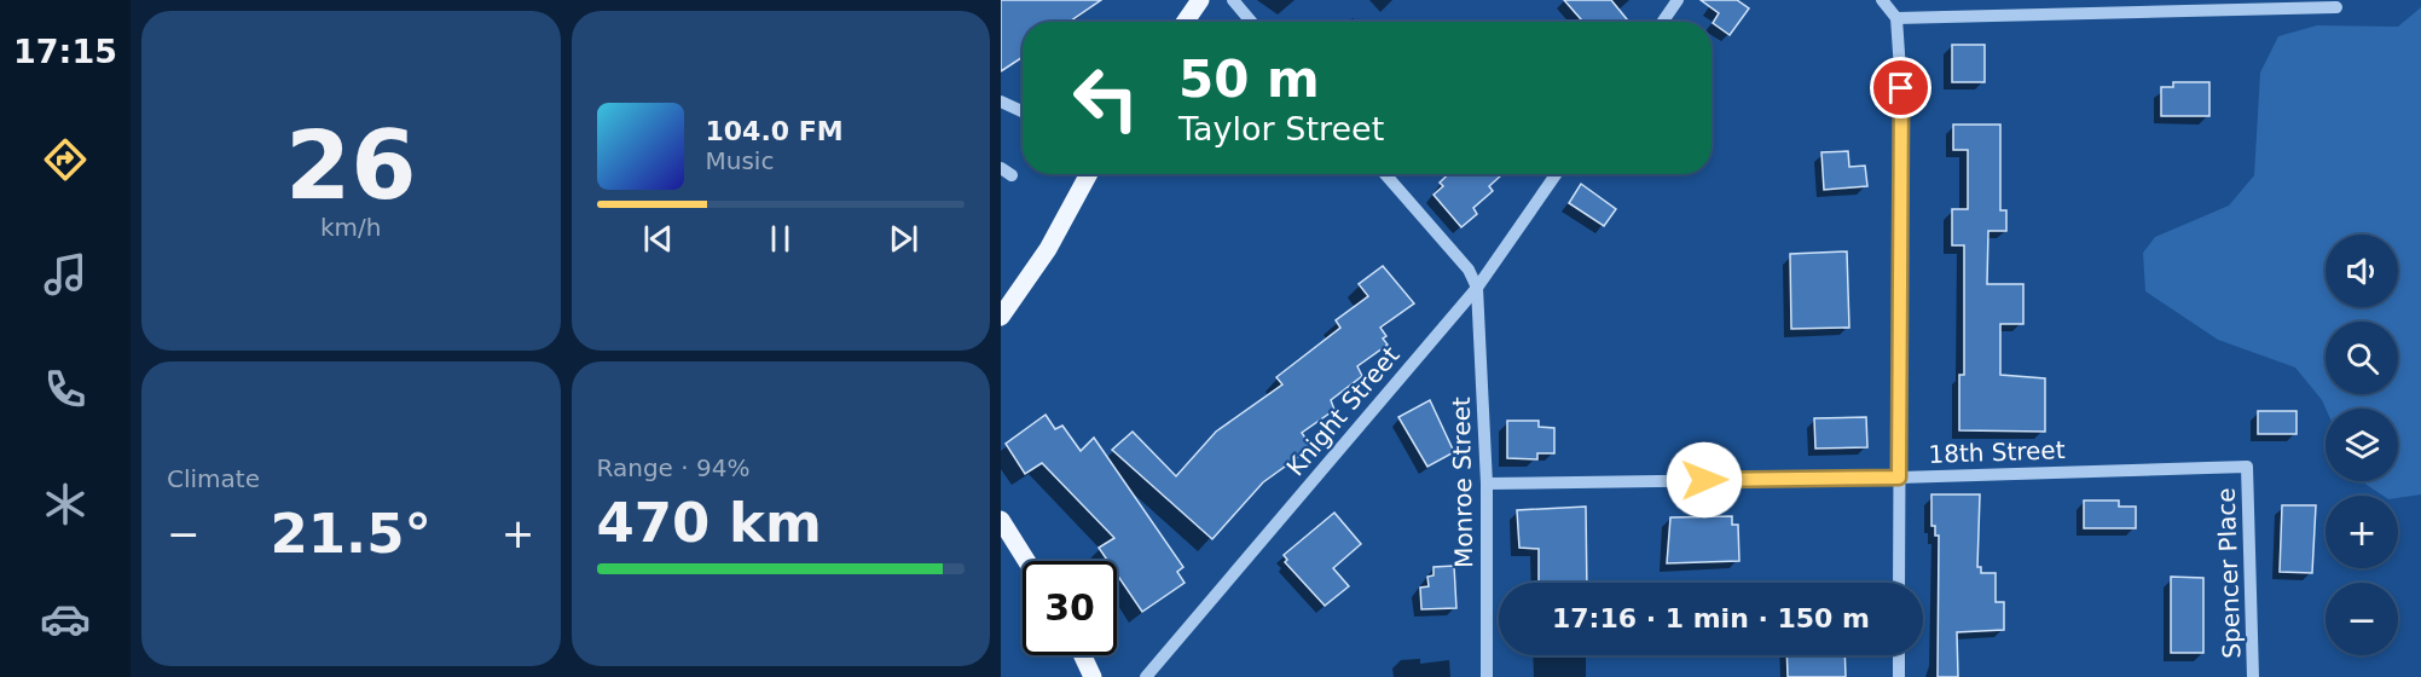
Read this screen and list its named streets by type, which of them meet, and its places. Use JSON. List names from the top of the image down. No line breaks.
{"streets":{"street":["Knight Street","18th Street","Monroe Street","Spencer Place"]},"crossings":[["Knight Street","Monroe Street"],["18th Street","Monroe Street"],["18th Street","Spencer Place"]],"page":{"tabs":"17:15","tile":[["26","km/h"],"Climate",["Range · 94%","470 km"]],"turn":["50 m","Taylor Street"],"song":["104.0 FM","Music"],"map_buttons":["+","−"],"heat":["−","21.5°","+"],"limit":"30","trip":"17:16 · 1 min · 150 m"}}
